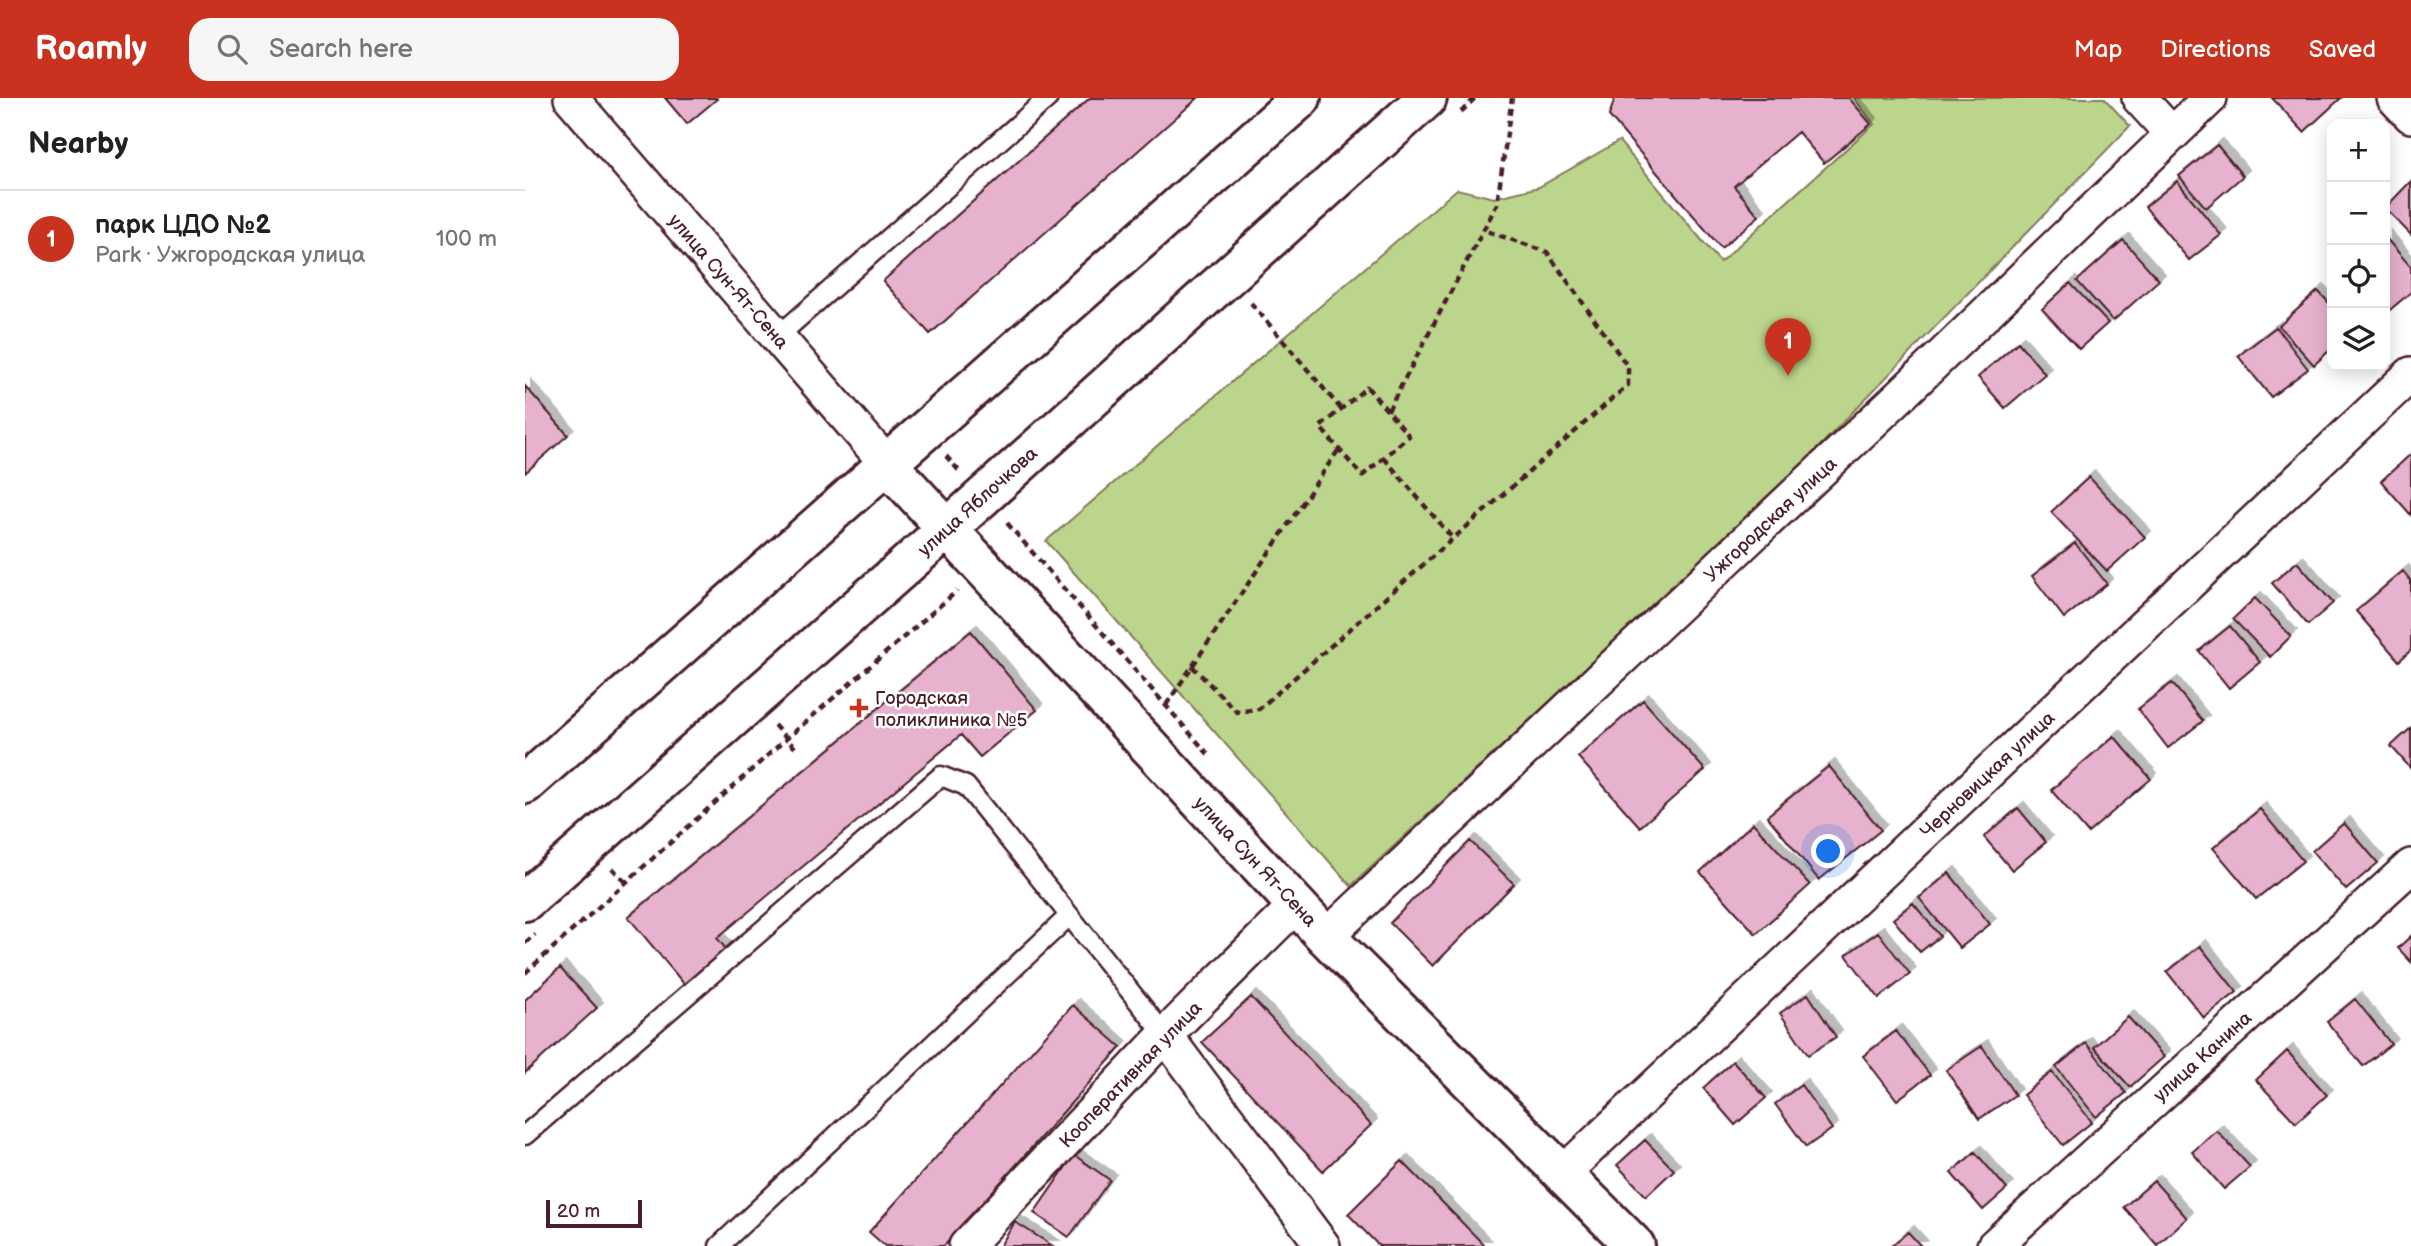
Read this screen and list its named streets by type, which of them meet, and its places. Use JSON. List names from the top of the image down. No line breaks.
{"streets":{"main road":["улица Яблочкова","улица Сун Ят-Сена"],"street":["улица Сун-Ят-Сена","Ужгородская улица","Черновицкая улица","улица Канина","Кооперативная улица"]},"crossings":[["улица Сун-Ят-Сена","улица Сун Ят-Сена"],["улица Яблочкова","улица Сун Ят-Сена"],["Ужгородская улица","улица Сун Ят-Сена"],["Черновицкая улица","улица Сун Ят-Сена"],["улица Сун Ят-Сена","Кооперативная улица"]],"places":{"health":["Городская поликлиника №5"]},"scale_bar":"20 m","page":{"header":"Roamly","search":"Search here","nav":["Map","Directions","Saved"],"heading":"Nearby","map_buttons":["+","−"],"list":[{"mark":"1","name":"парк ЦДО №2","note":"Park · Ужгородская улица","value":"100 m"}],"pins":"1","scale":"20 m"}}
